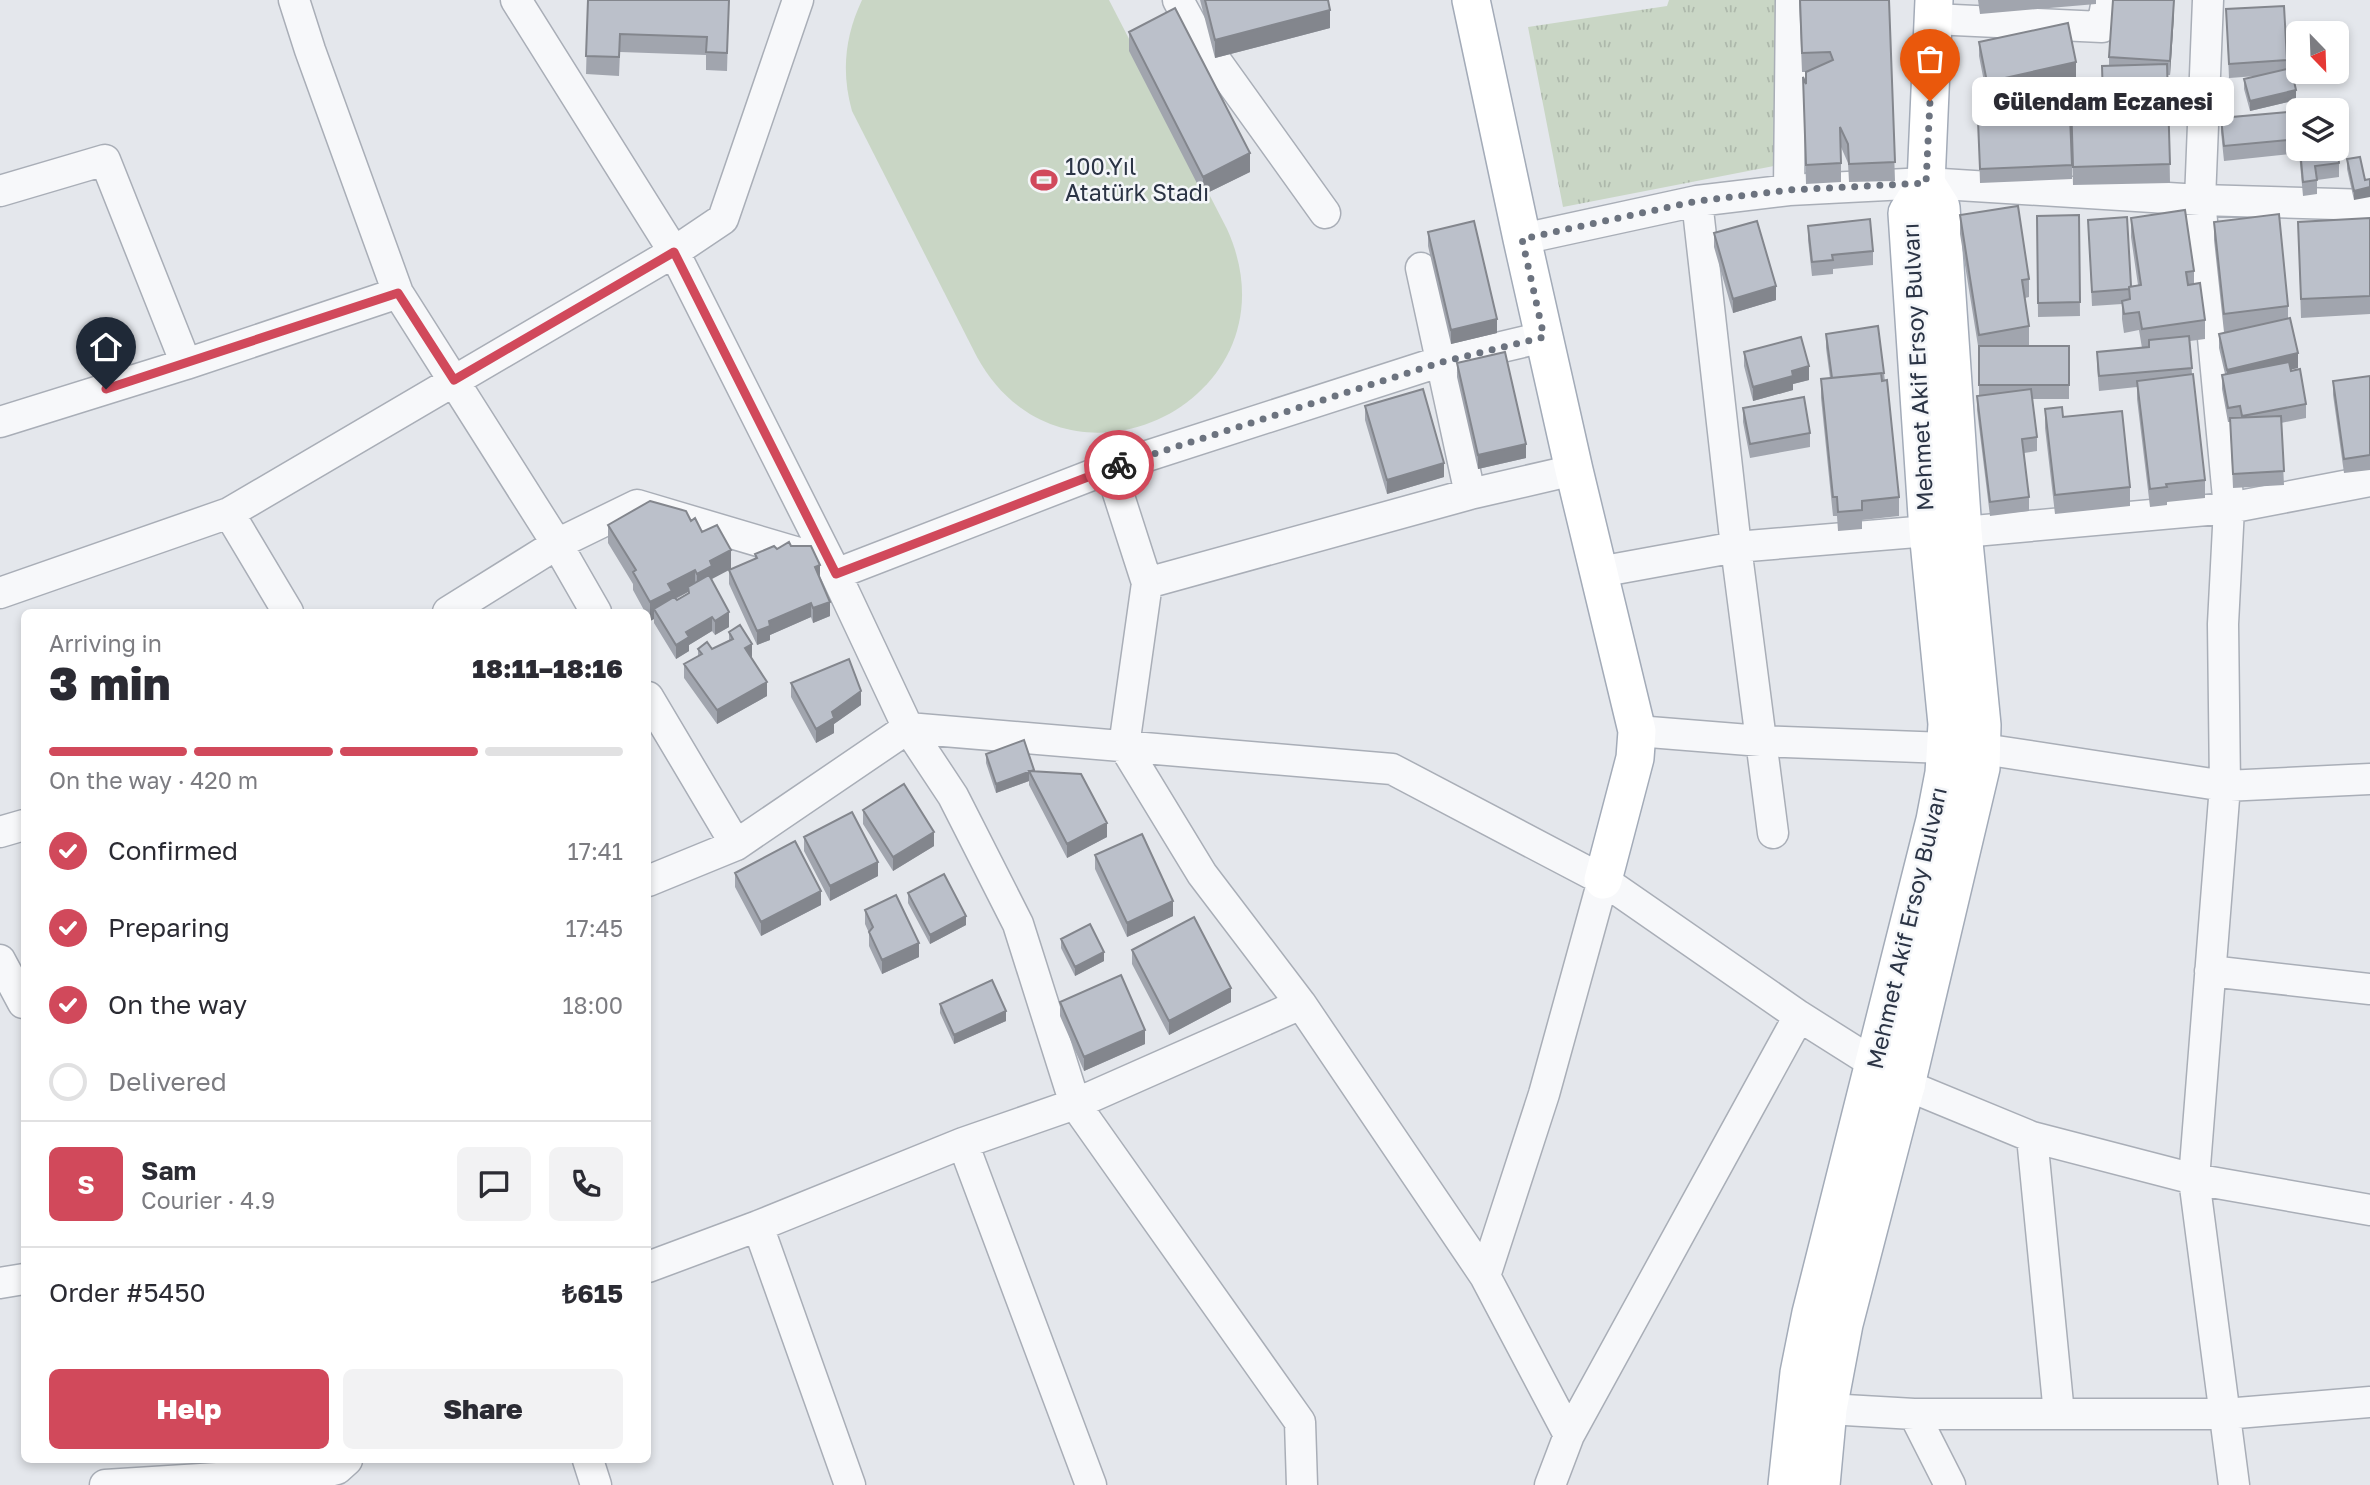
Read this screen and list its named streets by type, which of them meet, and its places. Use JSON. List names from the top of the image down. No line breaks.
{"streets":{"main road":["Mehmet Akif Ersoy Bulvarı"]},"places":{"other":["Gülendam Eczanesi"],"sports":["100.Yıl Atatürk Stadı"]},"north":"bottom right","page":{"bubble":"Gülendam Eczanesi","heading":["3 min","Arriving in","18:11–18:16"],"panel":["Sam","Courier · 4.9","Order #5450","₺615"],"bar":"On the way · 420 m","list":[["Confirmed","17:41"],["Preparing","17:45"],["On the way","18:00"],"Delivered"],"round":"S","buttons":["Help","Share"]}}
